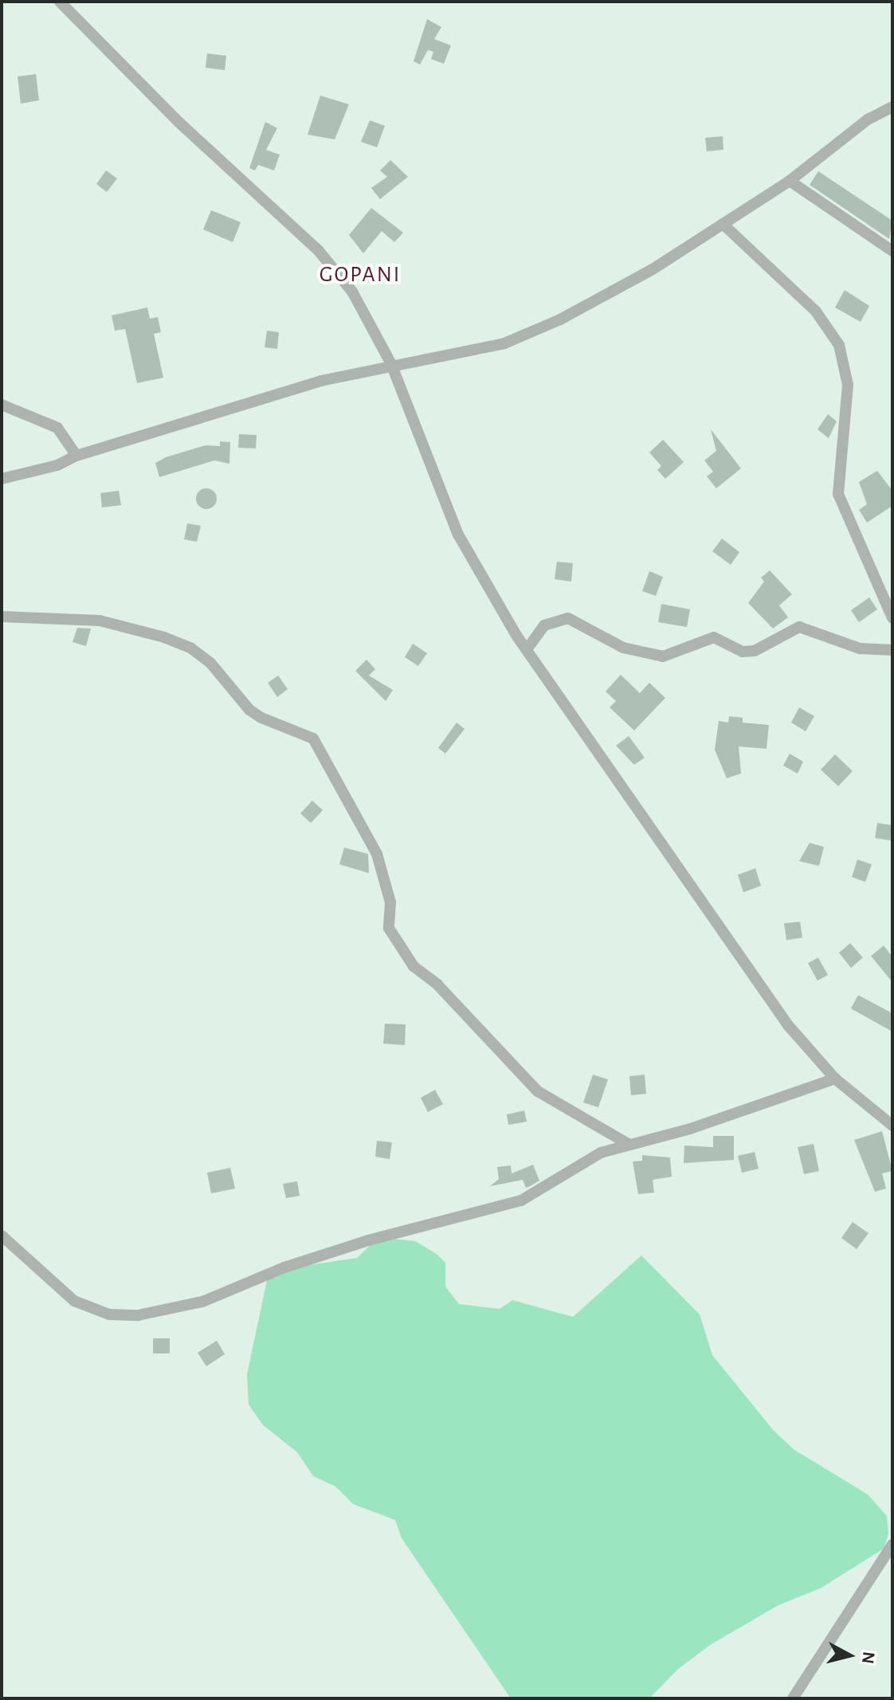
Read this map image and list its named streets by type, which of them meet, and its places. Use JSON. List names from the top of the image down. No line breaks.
{"districts":["GOPANI"],"north":"right"}
